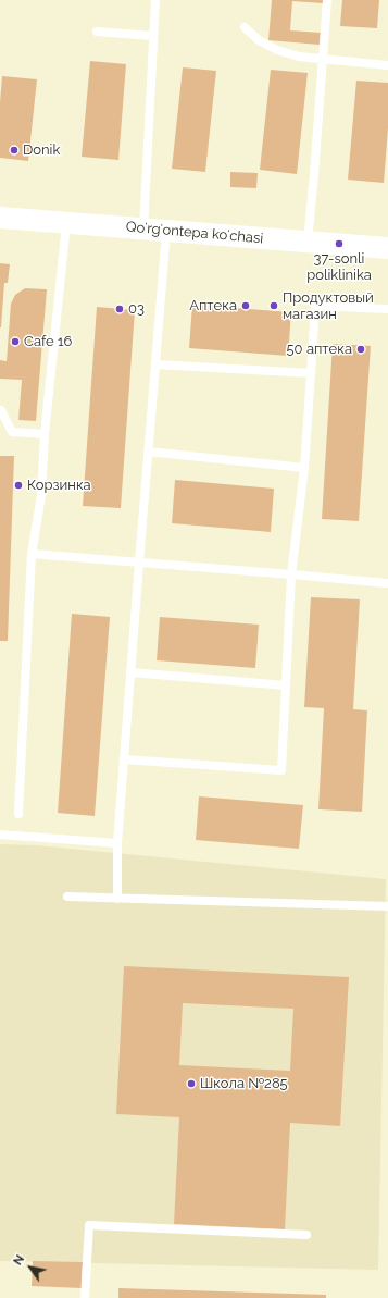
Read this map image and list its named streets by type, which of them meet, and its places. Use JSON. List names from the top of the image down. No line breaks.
{"streets":{"street":["Qoʻrgʻontepa koʻchasi"]},"places":["Donik","37-sonli poliklinika","Аптека","Продуктовый магазин","03","Cafe 16","50 аптека","Корзинка","Школа №285"],"north":"top left"}
